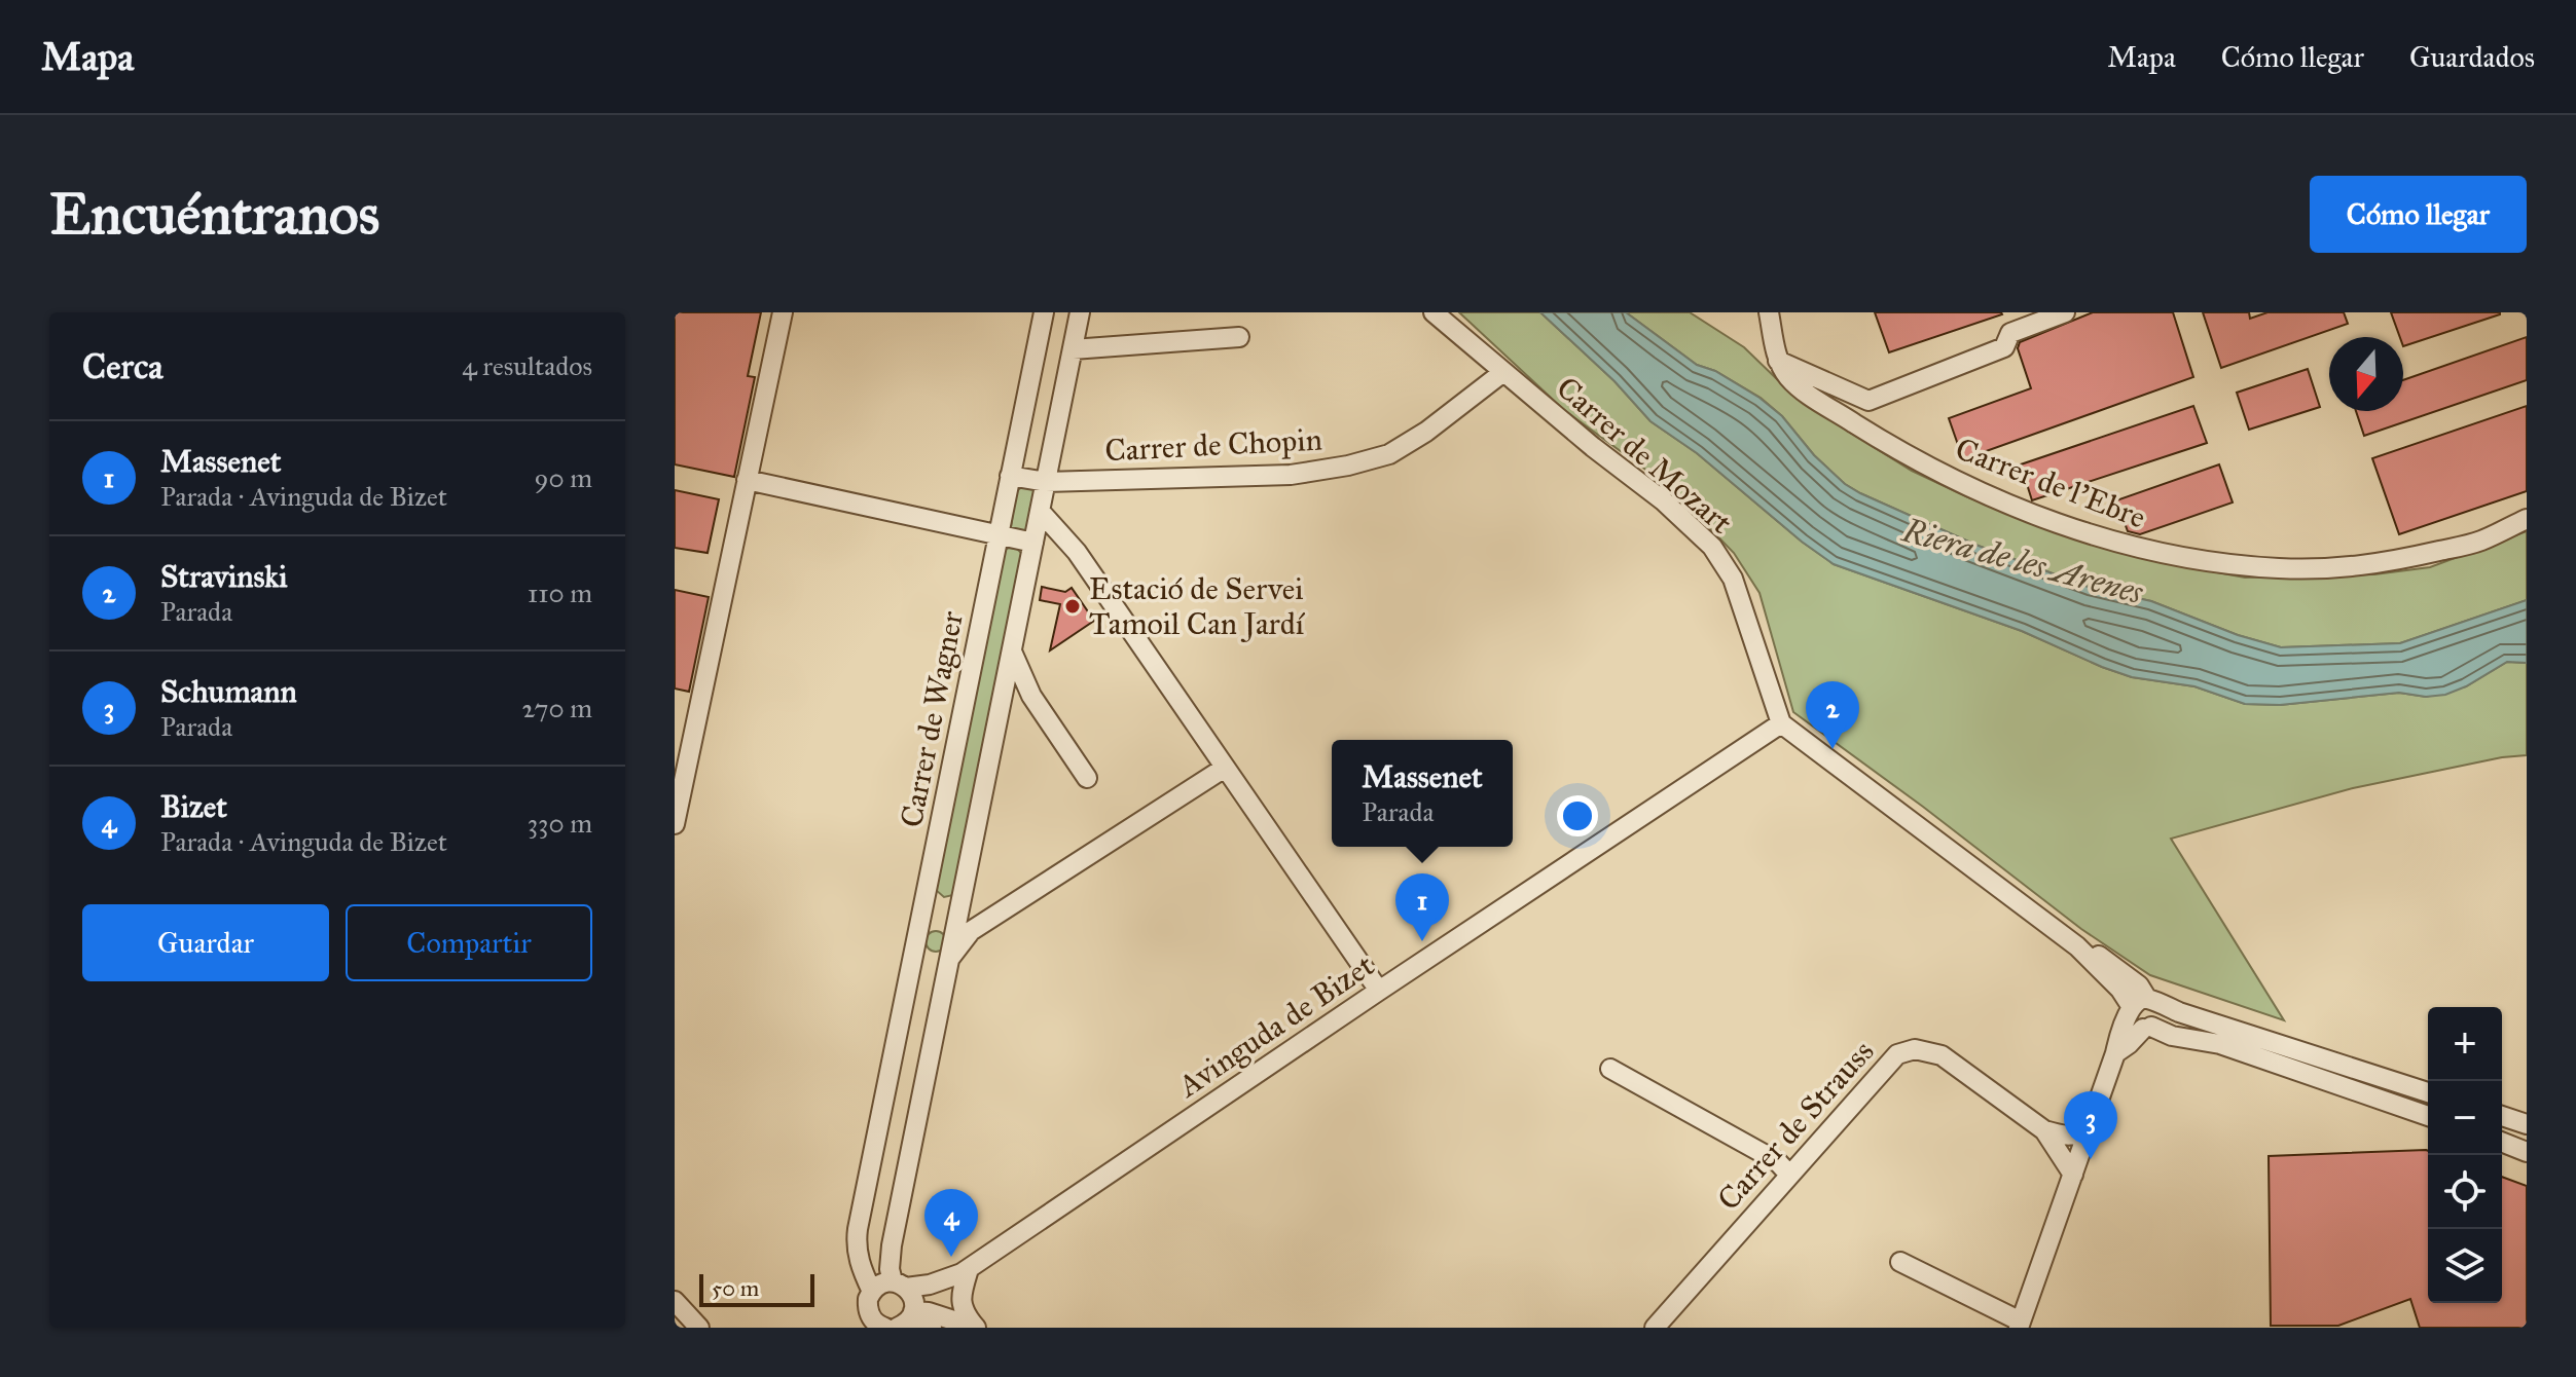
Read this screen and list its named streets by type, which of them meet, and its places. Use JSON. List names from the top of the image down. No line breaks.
{"streets":{"street":["Carrer de Chopin","Carrer de Mozart","Carrer de l'Ebre","Carrer de Wagner","Avinguda de Bizet","Carrer de Strauss"]},"crossings":[["Carrer de Chopin","Carrer de Mozart"],["Carrer de Chopin","Carrer de Wagner"],["Carrer de Mozart","Avinguda de Bizet"],["Carrer de Wagner","Avinguda de Bizet"]],"water":["Riera de les Arenes"],"places":["Estació de Servei Tamoil Can Jardí"],"scale_bar":"50 m","north":"bottom","page":{"header":"Mapa","nav":["Mapa","Cómo llegar","Guardados"],"buttons":["Cómo llegar",["Guardar","Compartir"]],"title":"Encuéntranos","heading":["Cerca","4 resultados"],"list":[{"mark":"1","name":"Massenet","note":"Parada · Avinguda de Bizet","value":"90 m"},{"mark":"2","name":"Stravinski","note":"Parada","value":"110 m"},{"mark":"3","name":"Schumann","note":"Parada","value":"270 m"},{"mark":"4","name":"Bizet","note":"Parada · Avinguda de Bizet","value":"330 m"}],"pins":["2","1","3","4"],"popup":["Massenet","Parada"],"map_buttons":["+","−"],"scale":"50 m"}}
